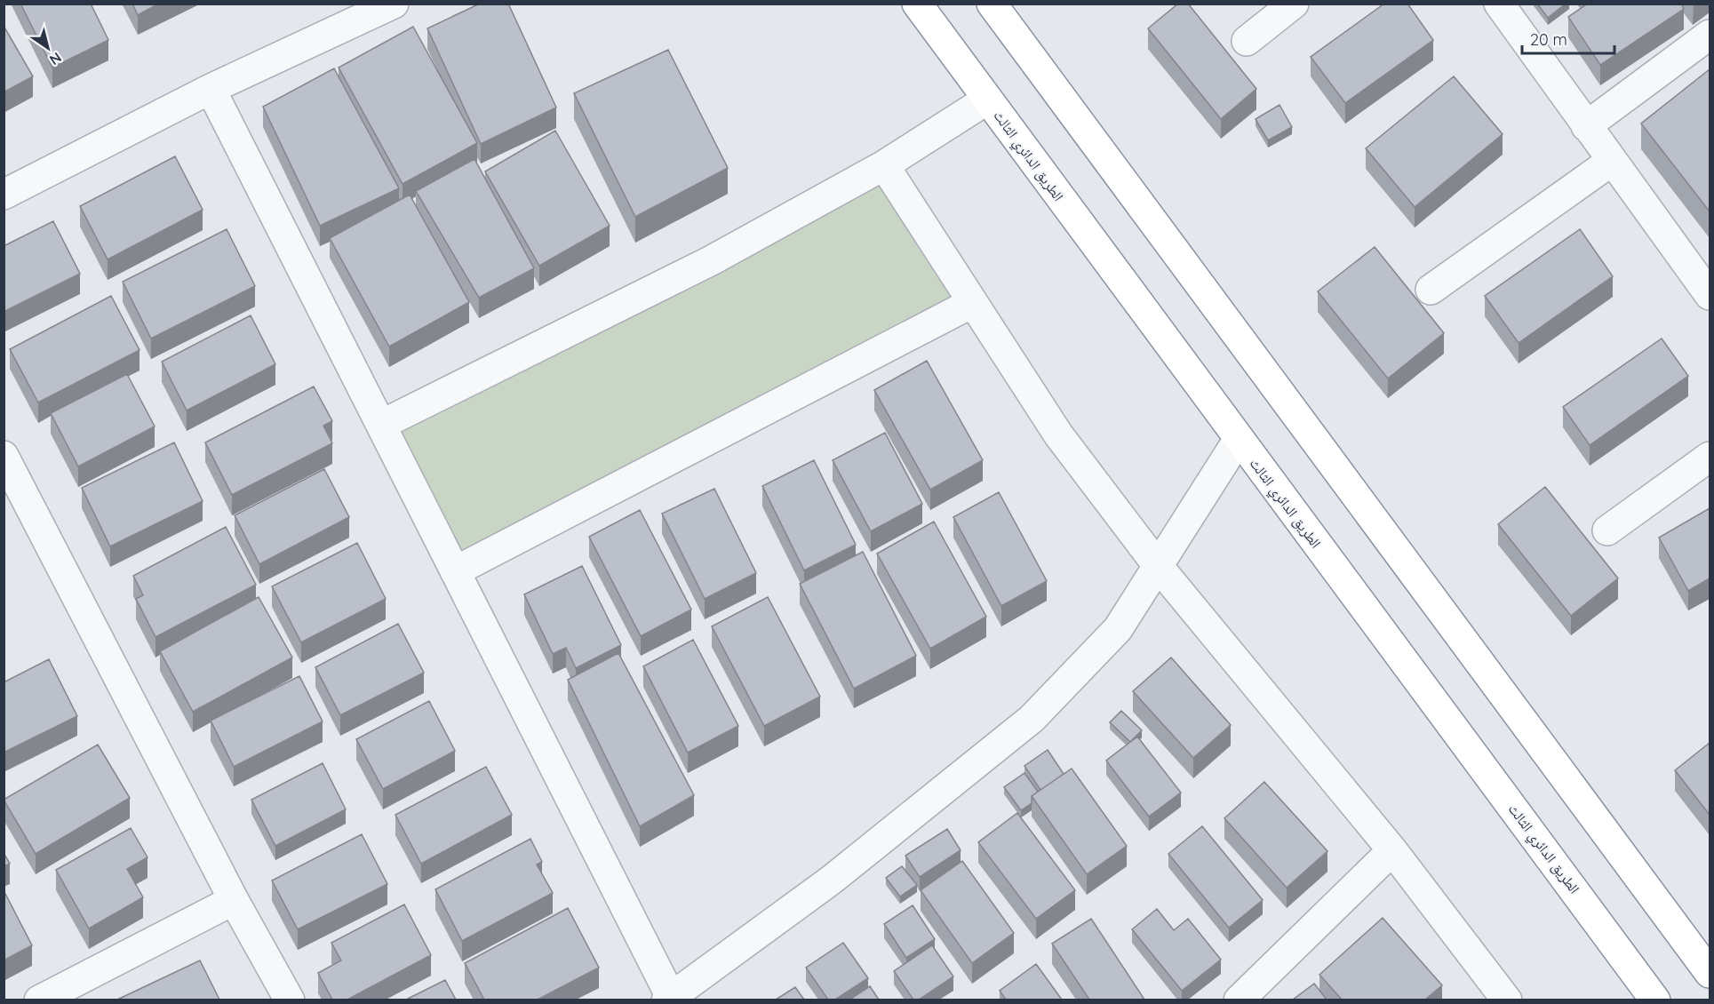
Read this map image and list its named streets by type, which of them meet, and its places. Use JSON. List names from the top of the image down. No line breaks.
{"streets":{"highway":["الطريق الدائري الثالث"]},"scale_bar":"20 m","north":"bottom right"}
